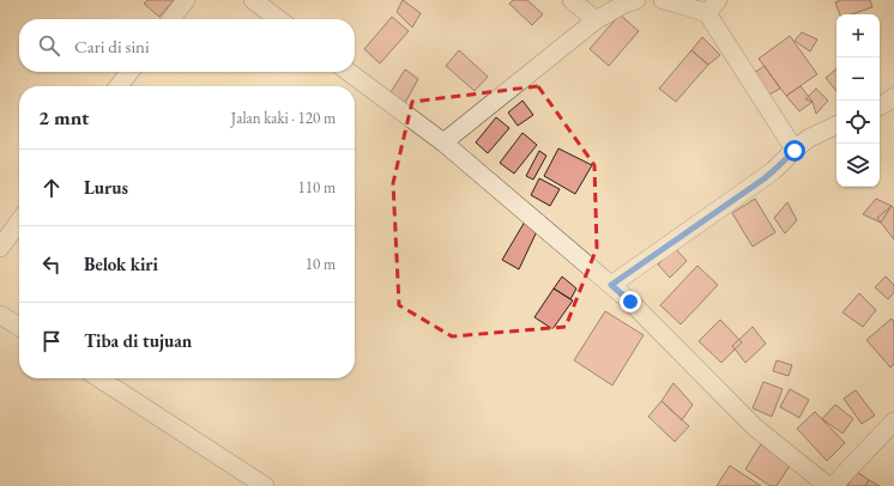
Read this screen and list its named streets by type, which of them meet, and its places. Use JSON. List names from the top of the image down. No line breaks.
{"page":{"map_buttons":["+","−"],"search":"Cari di sini","heading":["2 mnt","Jalan kaki · 120 m"],"list":[["Lurus","110 m"],["Belok kiri","10 m"],"Tiba di tujuan"]}}
